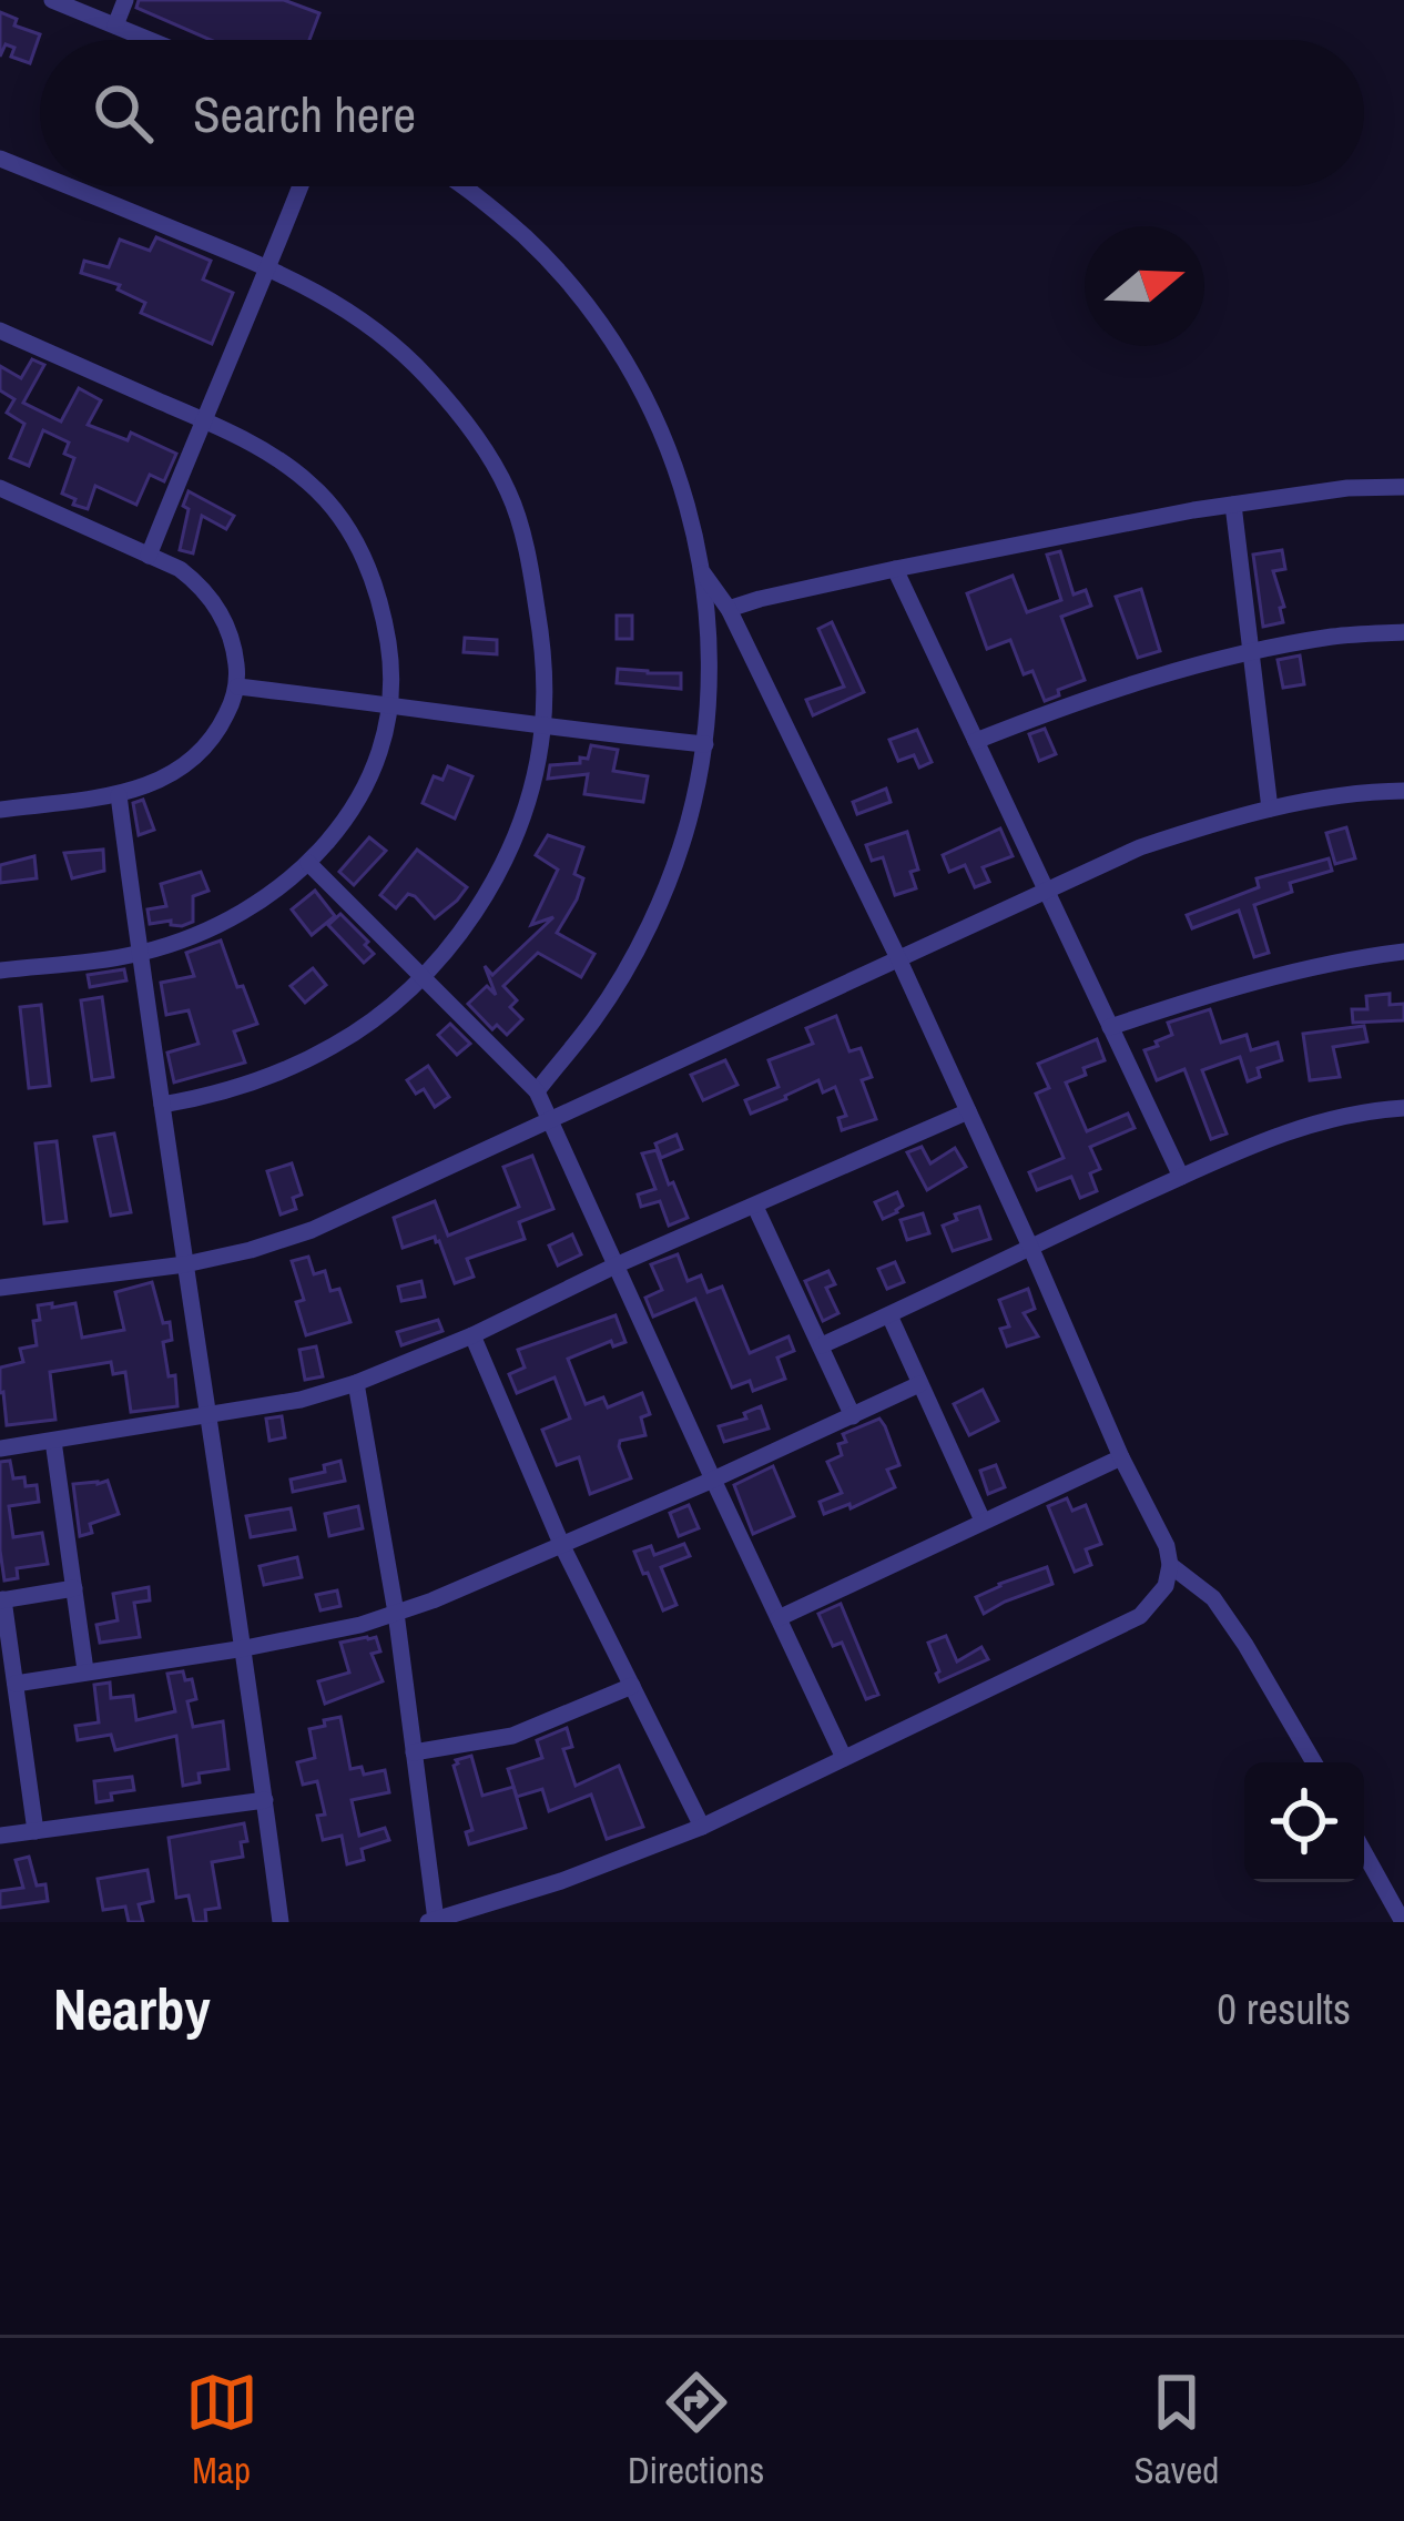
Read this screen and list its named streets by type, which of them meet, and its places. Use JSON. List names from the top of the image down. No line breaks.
{"north":"right","page":{"search":"Search here","heading":["Nearby","0 results"],"nav":["Map","Directions","Saved"]}}
